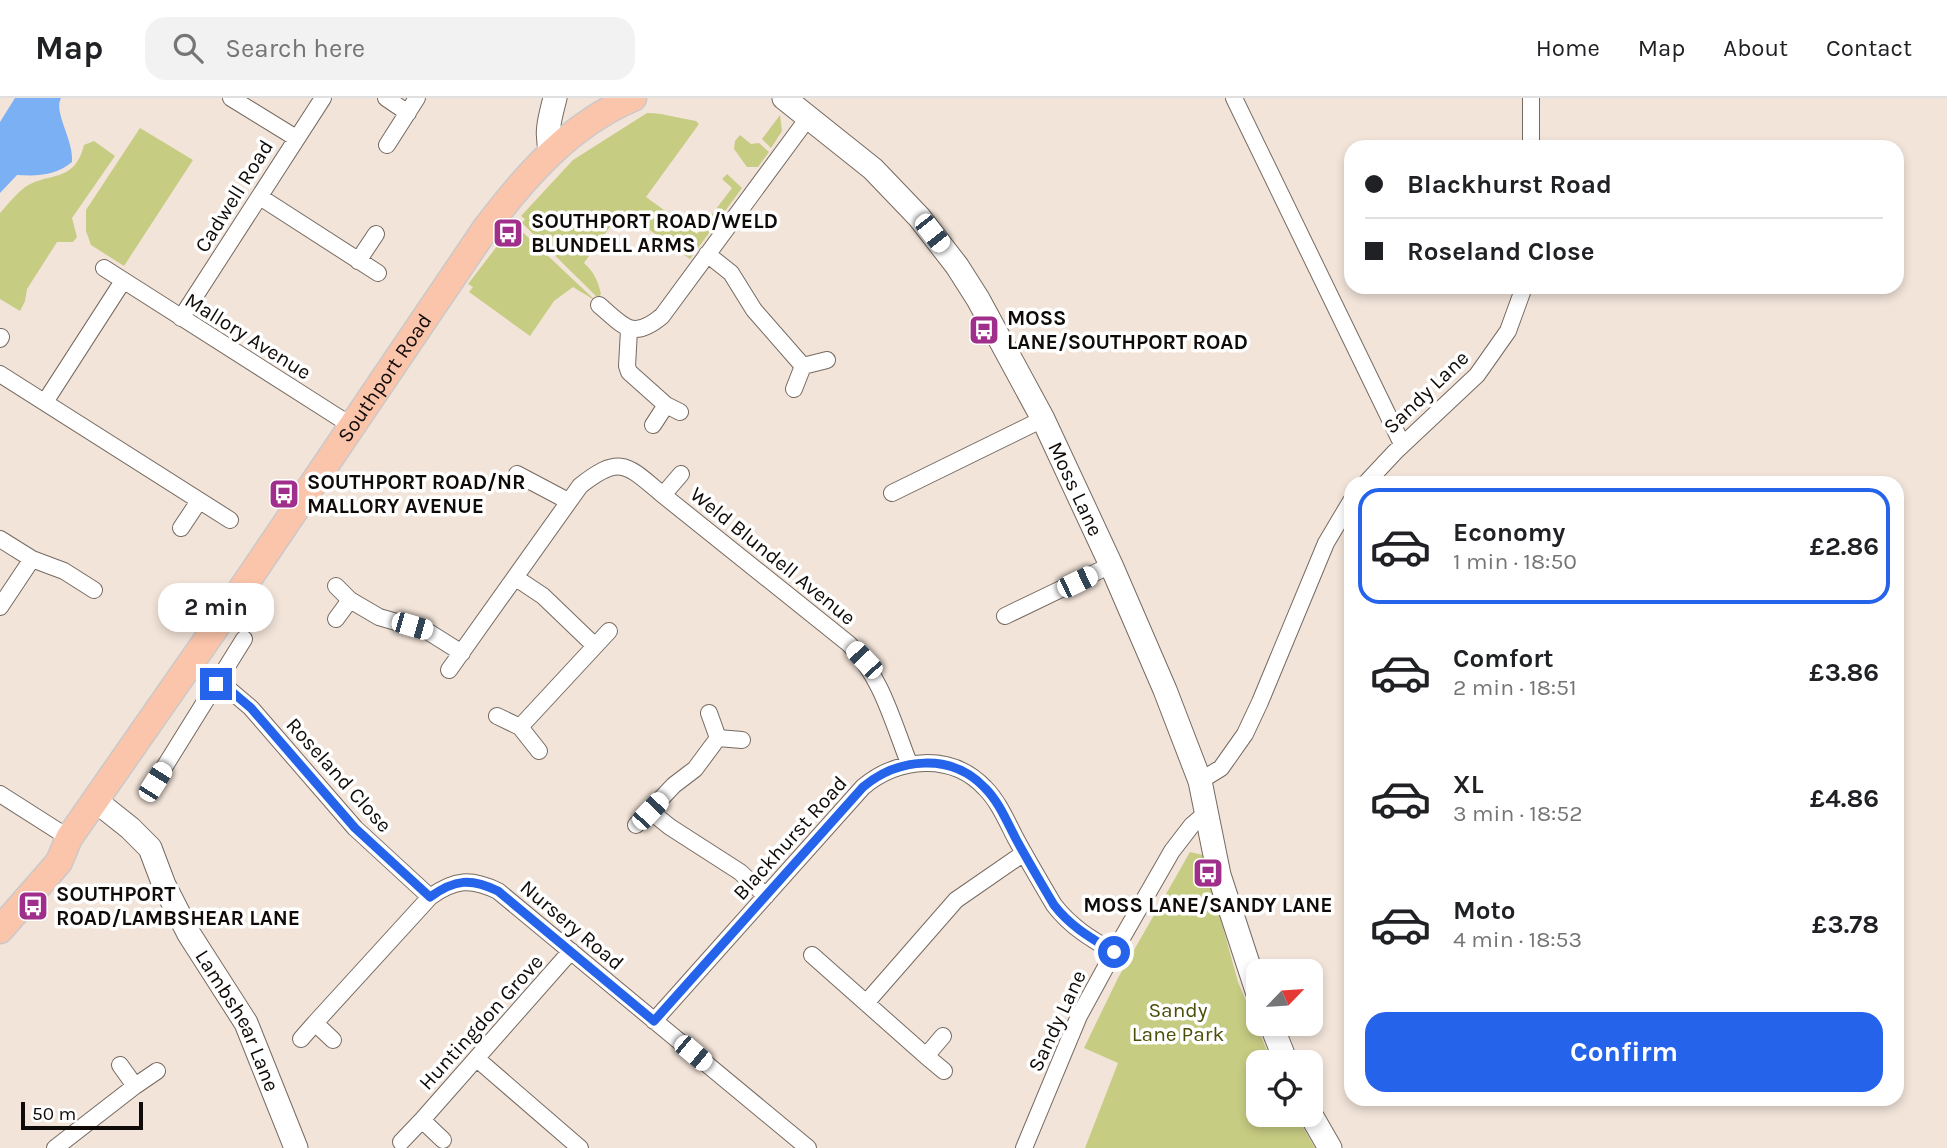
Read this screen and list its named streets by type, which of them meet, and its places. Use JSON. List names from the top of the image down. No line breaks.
{"streets":{"main road":["Southport Road"],"street":["Cadwell Road","Mallory Avenue","Sandy Lane","Moss Lane","Weld Blundell Avenue","Roseland Close","Blackhurst Road","Nursery Road","Lambshear Lane","Huntingdon Grove"]},"crossings":[["Cadwell Road","Mallory Avenue"],["Mallory Avenue","Southport Road"],["Southport Road","Lambshear Lane"],["Sandy Lane","Moss Lane"],["Sandy Lane","Blackhurst Road"],["Weld Blundell Avenue","Blackhurst Road"],["Roseland Close","Nursery Road"],["Blackhurst Road","Nursery Road"],["Nursery Road","Huntingdon Grove"]],"parks":["Sandy Lane Park"],"places":{"bus stop":["SOUTHPORT ROAD/WELD BLUNDELL ARMS","MOSS LANE/SOUTHPORT ROAD","SOUTHPORT ROAD/NR MALLORY AVENUE","MOSS LANE/SANDY LANE","SOUTHPORT ROAD/LAMBSHEAR LANE"]},"scale_bar":"50 m","north":"top right","page":{"header":"Map","search":"Search here","nav":["Home","Map","About","Contact"],"banner":["Blackhurst Road","Roseland Close"],"list":[{"name":"Economy","note":"1 min · 18:50","value":"£2.86"},{"name":"Comfort","note":"2 min · 18:51","value":"£3.86"},{"name":"XL","note":"3 min · 18:52","value":"£4.86"},{"name":"Moto","note":"4 min · 18:53","value":"£3.78"}],"bubble":"2 min","buttons":"Confirm","scale":"50 m"}}
